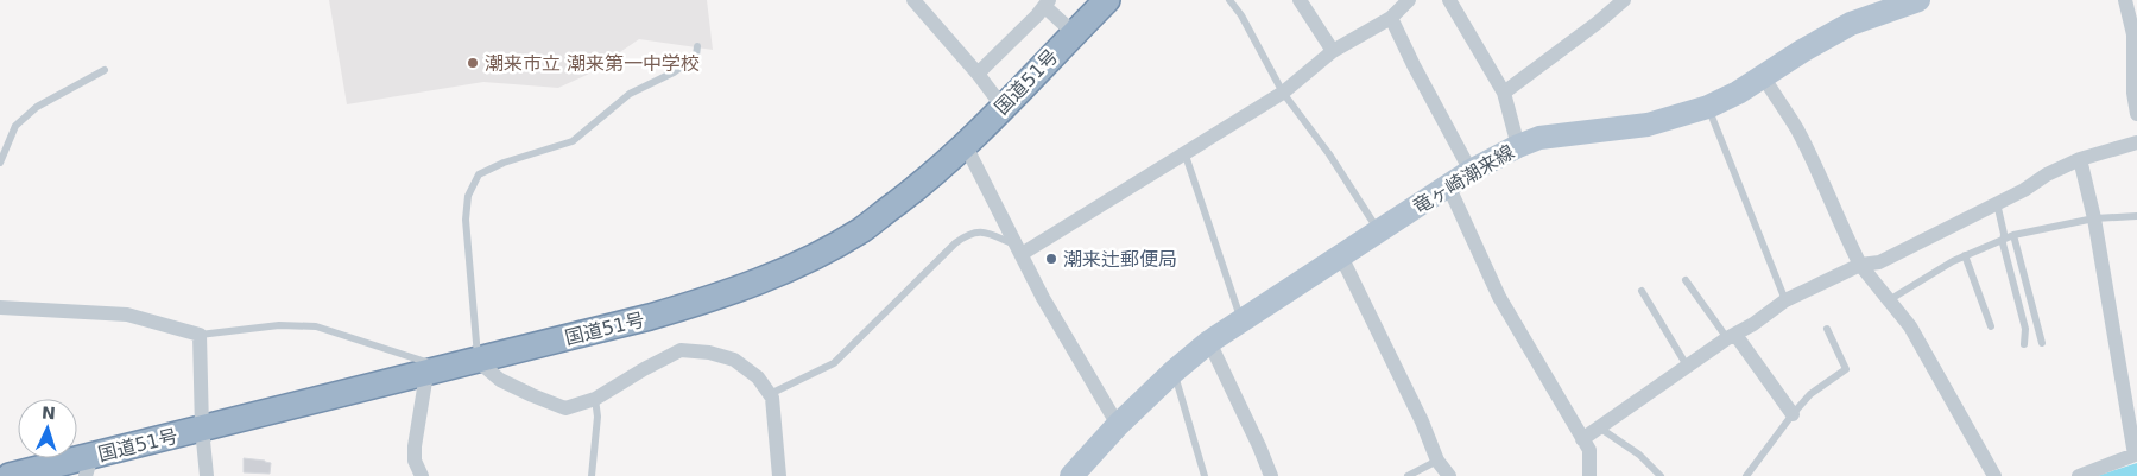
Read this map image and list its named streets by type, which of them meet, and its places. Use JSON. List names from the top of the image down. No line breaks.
{"streets":{"highway":["国道51号"],"main road":["竜ヶ崎潮来線"]},"places":["潮来市立 潮来第一中学校","潮来辻郵便局"],"north":"top"}
